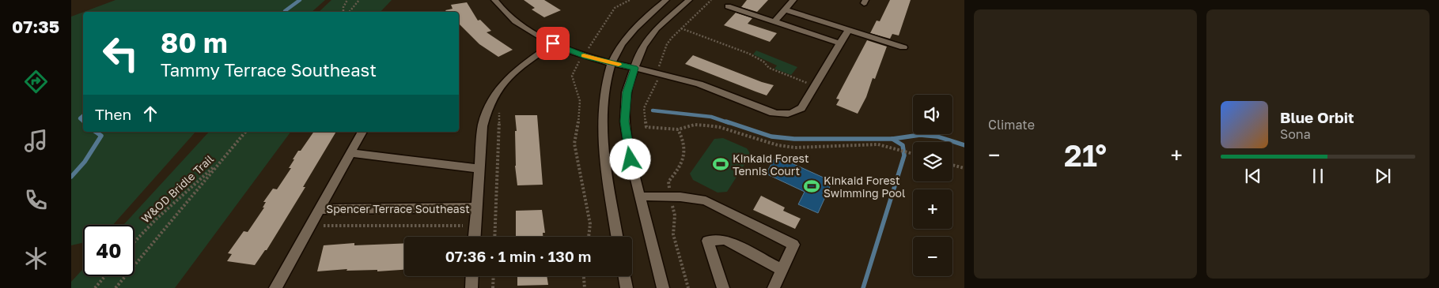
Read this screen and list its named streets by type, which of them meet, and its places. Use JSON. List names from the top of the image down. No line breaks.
{"streets":{"street":["Spencer Terrace Southeast"],"path":["W&OD Bridle Trail"]},"places":{"sports":["Kinkaid Forest Tennis Court","Kinkaid Forest Swimming Pool"]},"page":{"tabs":"07:35","tile":"Climate","turn":["80 m","Tammy Terrace Southeast"],"map_buttons":["+","−"],"then":"Then","song":["Blue Orbit","Sona"],"heat":["−","21°","+"],"limit":"40","trip":"07:36 · 1 min · 130 m"}}
